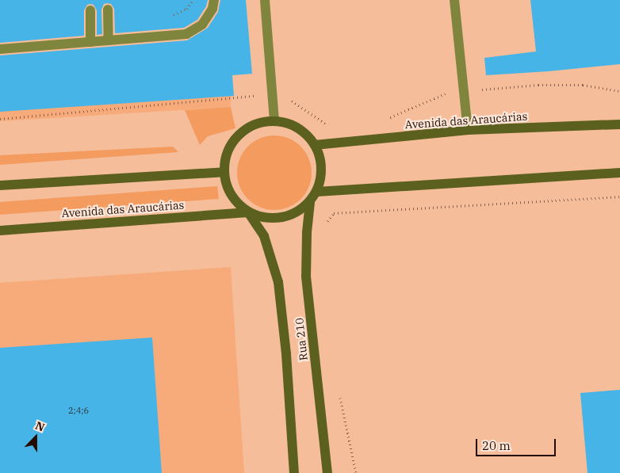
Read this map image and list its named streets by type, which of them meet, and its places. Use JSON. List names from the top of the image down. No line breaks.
{"streets":{"main road":["Avenida das Araucárias","Rua 210"]},"crossings":[["Avenida das Araucárias","Rua 210"]],"house_numbers":["2;4;6"],"scale_bar":"20 m","north":"top"}
